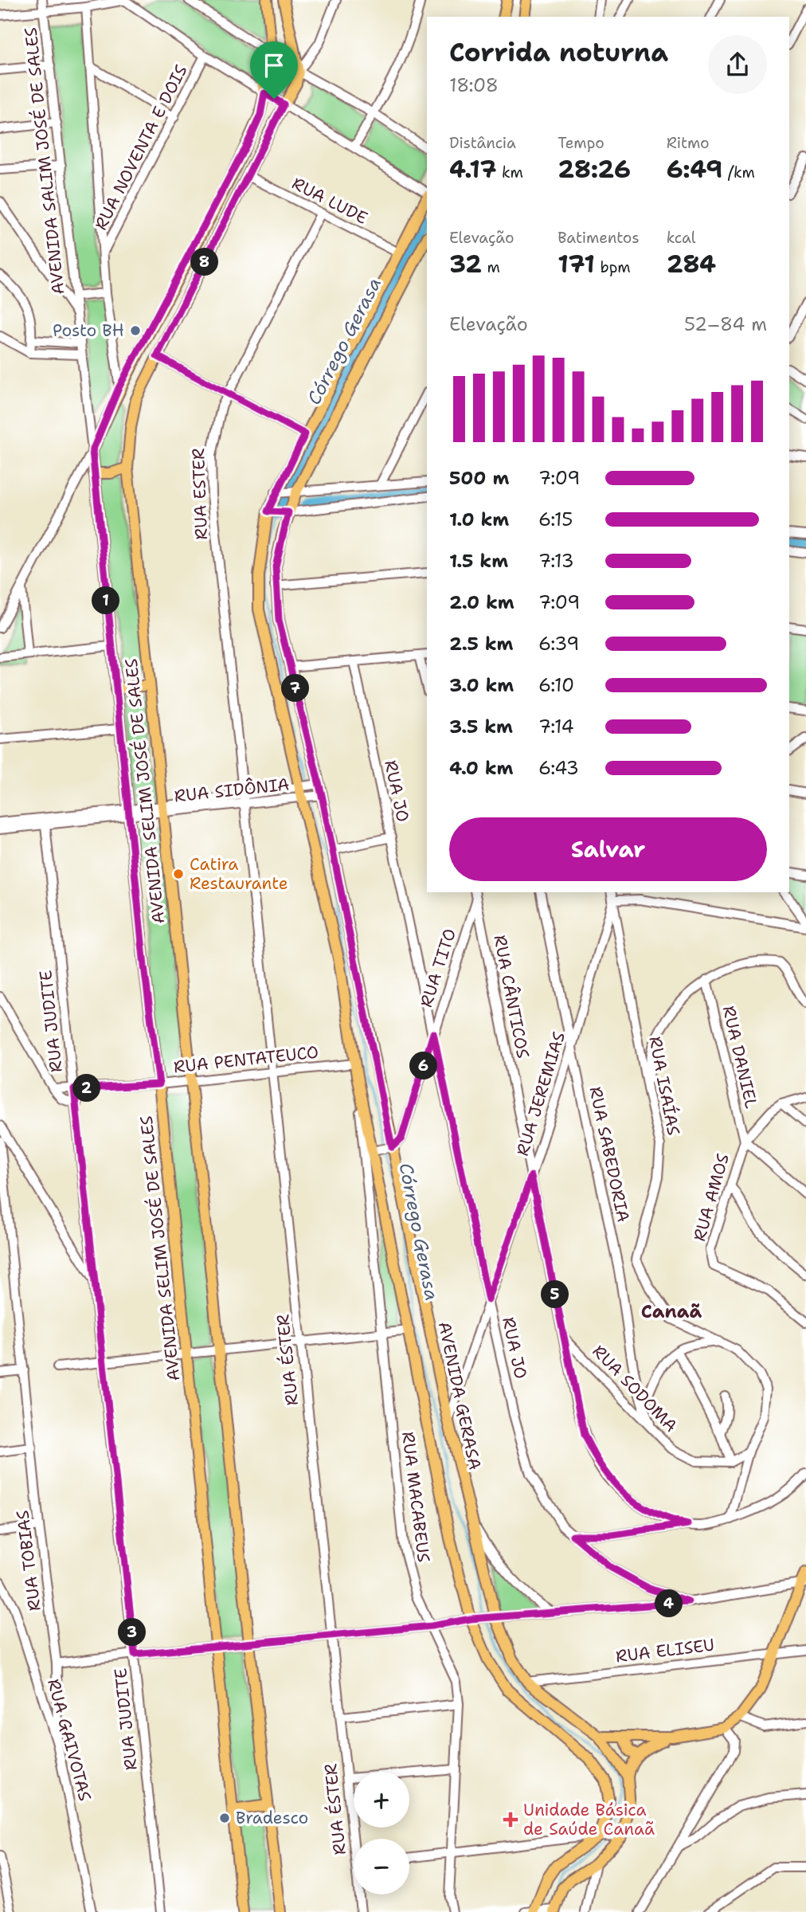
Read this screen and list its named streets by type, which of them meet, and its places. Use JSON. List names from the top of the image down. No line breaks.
{"streets":{"main road":["AVENIDA SELIM JOSÉ DE SALES","AVENIDA GERASA"],"street":["RUA NOVENTA E DOIS","AVENIDA SALIM JOSÉ DE SALES","RUA LUDE","RUA ESTER","RUA SIDÔNIA","RUA JO","RUA TITO","RUA CÂNTICOS","RUA JUDITE","RUA DANIEL","RUA PENTATEUCO","RUA ISAÍAS","RUA JEREMIAS","RUA SABEDORIA","RUA AMOS","RUA ÉSTER","RUA SODOMA","RUA MACABEUS","RUA TOBIAS","RUA ELISEU","RUA GAIVOTAS"]},"crossings":[["AVENIDA SALIM JOSÉ DE SALES","AVENIDA SELIM JOSÉ DE SALES"],["RUA LUDE","RUA ESTER"],["RUA LUDE","AVENIDA SELIM JOSÉ DE SALES"],["RUA LUDE","AVENIDA GERASA"],["RUA ESTER","RUA SIDÔNIA"],["RUA ESTER","RUA ÉSTER"],["RUA SIDÔNIA","AVENIDA SELIM JOSÉ DE SALES"],["RUA SIDÔNIA","RUA JUDITE"],["RUA SIDÔNIA","RUA ÉSTER"],["RUA SIDÔNIA","AVENIDA GERASA"],["AVENIDA SELIM JOSÉ DE SALES","RUA PENTATEUCO"],["RUA JO","RUA TITO"],["RUA JO","RUA JEREMIAS"],["RUA TITO","RUA CÂNTICOS"],["RUA TITO","AVENIDA GERASA"],["RUA CÂNTICOS","RUA JEREMIAS"],["RUA CÂNTICOS","RUA SODOMA"],["RUA JUDITE","RUA PENTATEUCO"],["RUA DANIEL","RUA AMOS"],["RUA PENTATEUCO","RUA ÉSTER"],["RUA PENTATEUCO","AVENIDA GERASA"],["RUA ISAÍAS","RUA JEREMIAS"],["RUA JEREMIAS","RUA SABEDORIA"],["RUA JEREMIAS","AVENIDA GERASA"],["RUA SABEDORIA","RUA SODOMA"],["AVENIDA GERASA","RUA MACABEUS"],["AVENIDA GERASA","RUA ELISEU"],["RUA TOBIAS","RUA GAIVOTAS"]],"districts":["Canaã"],"water":["Córrego Gerasa"],"places":{"other":["Posto BH","Catira Restaurante","Bradesco"],"health":["Unidade Básica de Saúde Canaã"]},"page":{"heading":["Corrida noturna","18:08"],"stats":[["Distância","4.17 km"],["Tempo","28:26"],["Ritmo","6:49 /km"],["Elevação","32 m"],["Batimentos","171 bpm"],["kcal","284"]],"pins":["8","1","7","6","2","5","4","3"],"chart":["Elevação","52–84 m"],"list":[{"name":"500 m","note":"7:09"},{"name":"1.0 km","note":"6:15"},{"name":"1.5 km","note":"7:13"},{"name":"2.0 km","note":"7:09"},{"name":"2.5 km","note":"6:39"},{"name":"3.0 km","note":"6:10"},{"name":"3.5 km","note":"7:14"},{"name":"4.0 km","note":"6:43"}],"buttons":"Salvar","map_buttons":["+","−"]}}
